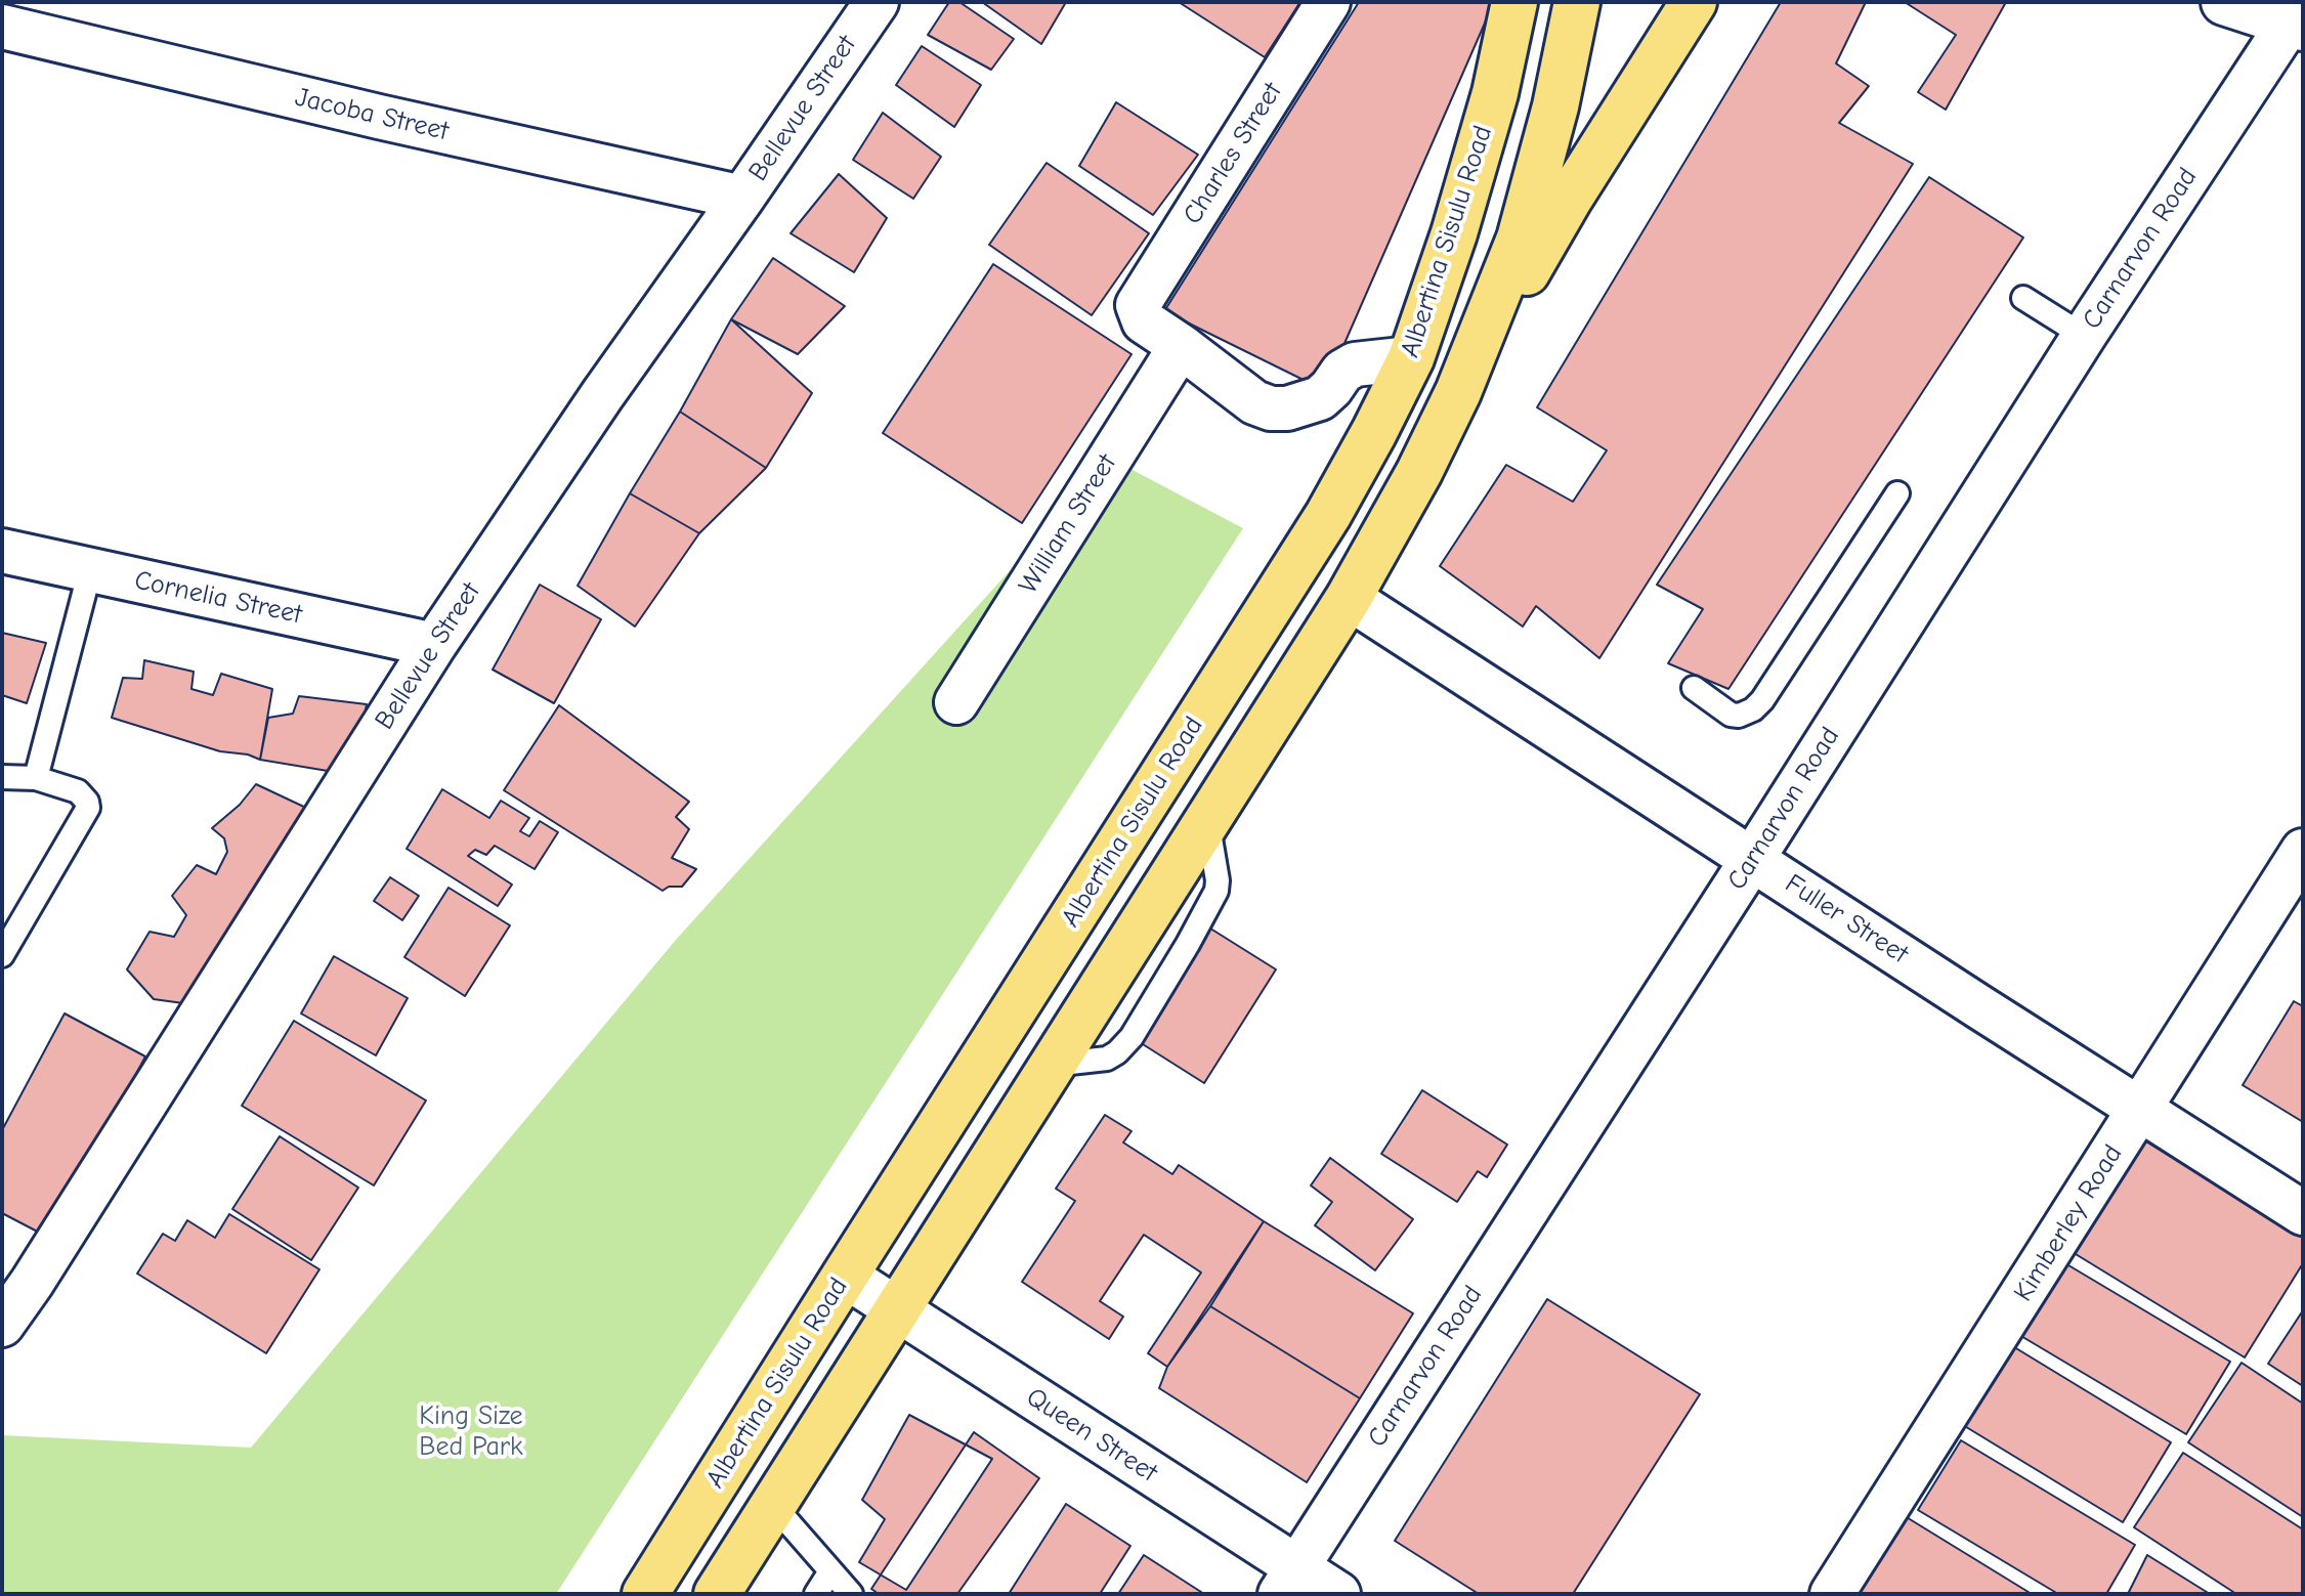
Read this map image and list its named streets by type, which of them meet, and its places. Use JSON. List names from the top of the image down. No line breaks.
{"streets":{"main road":["Albertina Sisulu Road"],"street":["Bellevue Street","Jacoba Street","Charles Street","Carnarvon Road","William Street","Cornelia Street","Fuller Street","Kimberley Road","Queen Street"]},"crossings":[["Bellevue Street","Jacoba Street"],["Bellevue Street","Cornelia Street"],["Charles Street","William Street"],["Albertina Sisulu Road","Queen Street"],["Carnarvon Road","Fuller Street"],["Carnarvon Road","Queen Street"],["Fuller Street","Kimberley Road"]],"parks":["King Size Bed Park"]}
